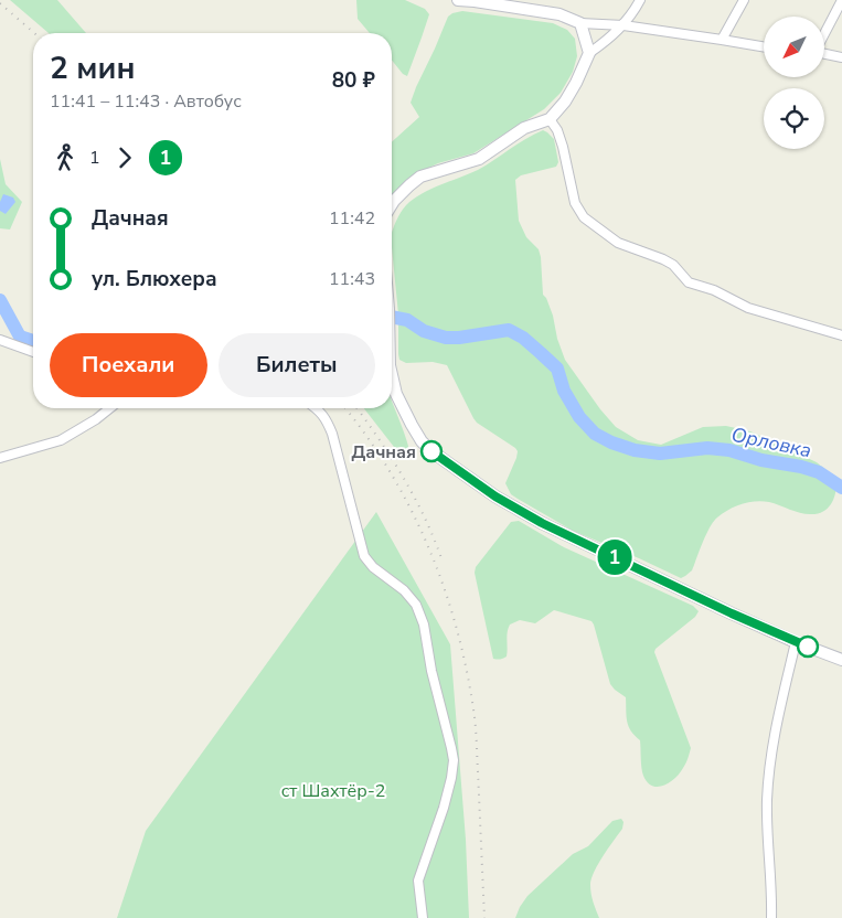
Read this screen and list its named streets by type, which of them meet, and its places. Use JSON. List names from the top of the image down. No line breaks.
{"water":["Орловка"],"parks":["ст Шахтёр-2"],"places":["Дачная"],"lines":["bus line 1"],"north":"bottom left","page":{"on_map":"1","heading":["2 мин","11:41 – 11:43 · Автобус","80 ₽"],"legs":["1","1"],"list":[{"name":"Дачная","value":"11:42"},{"name":"ул. Блюхера","value":"11:43"}],"buttons":["Поехали","Билеты"]}}
